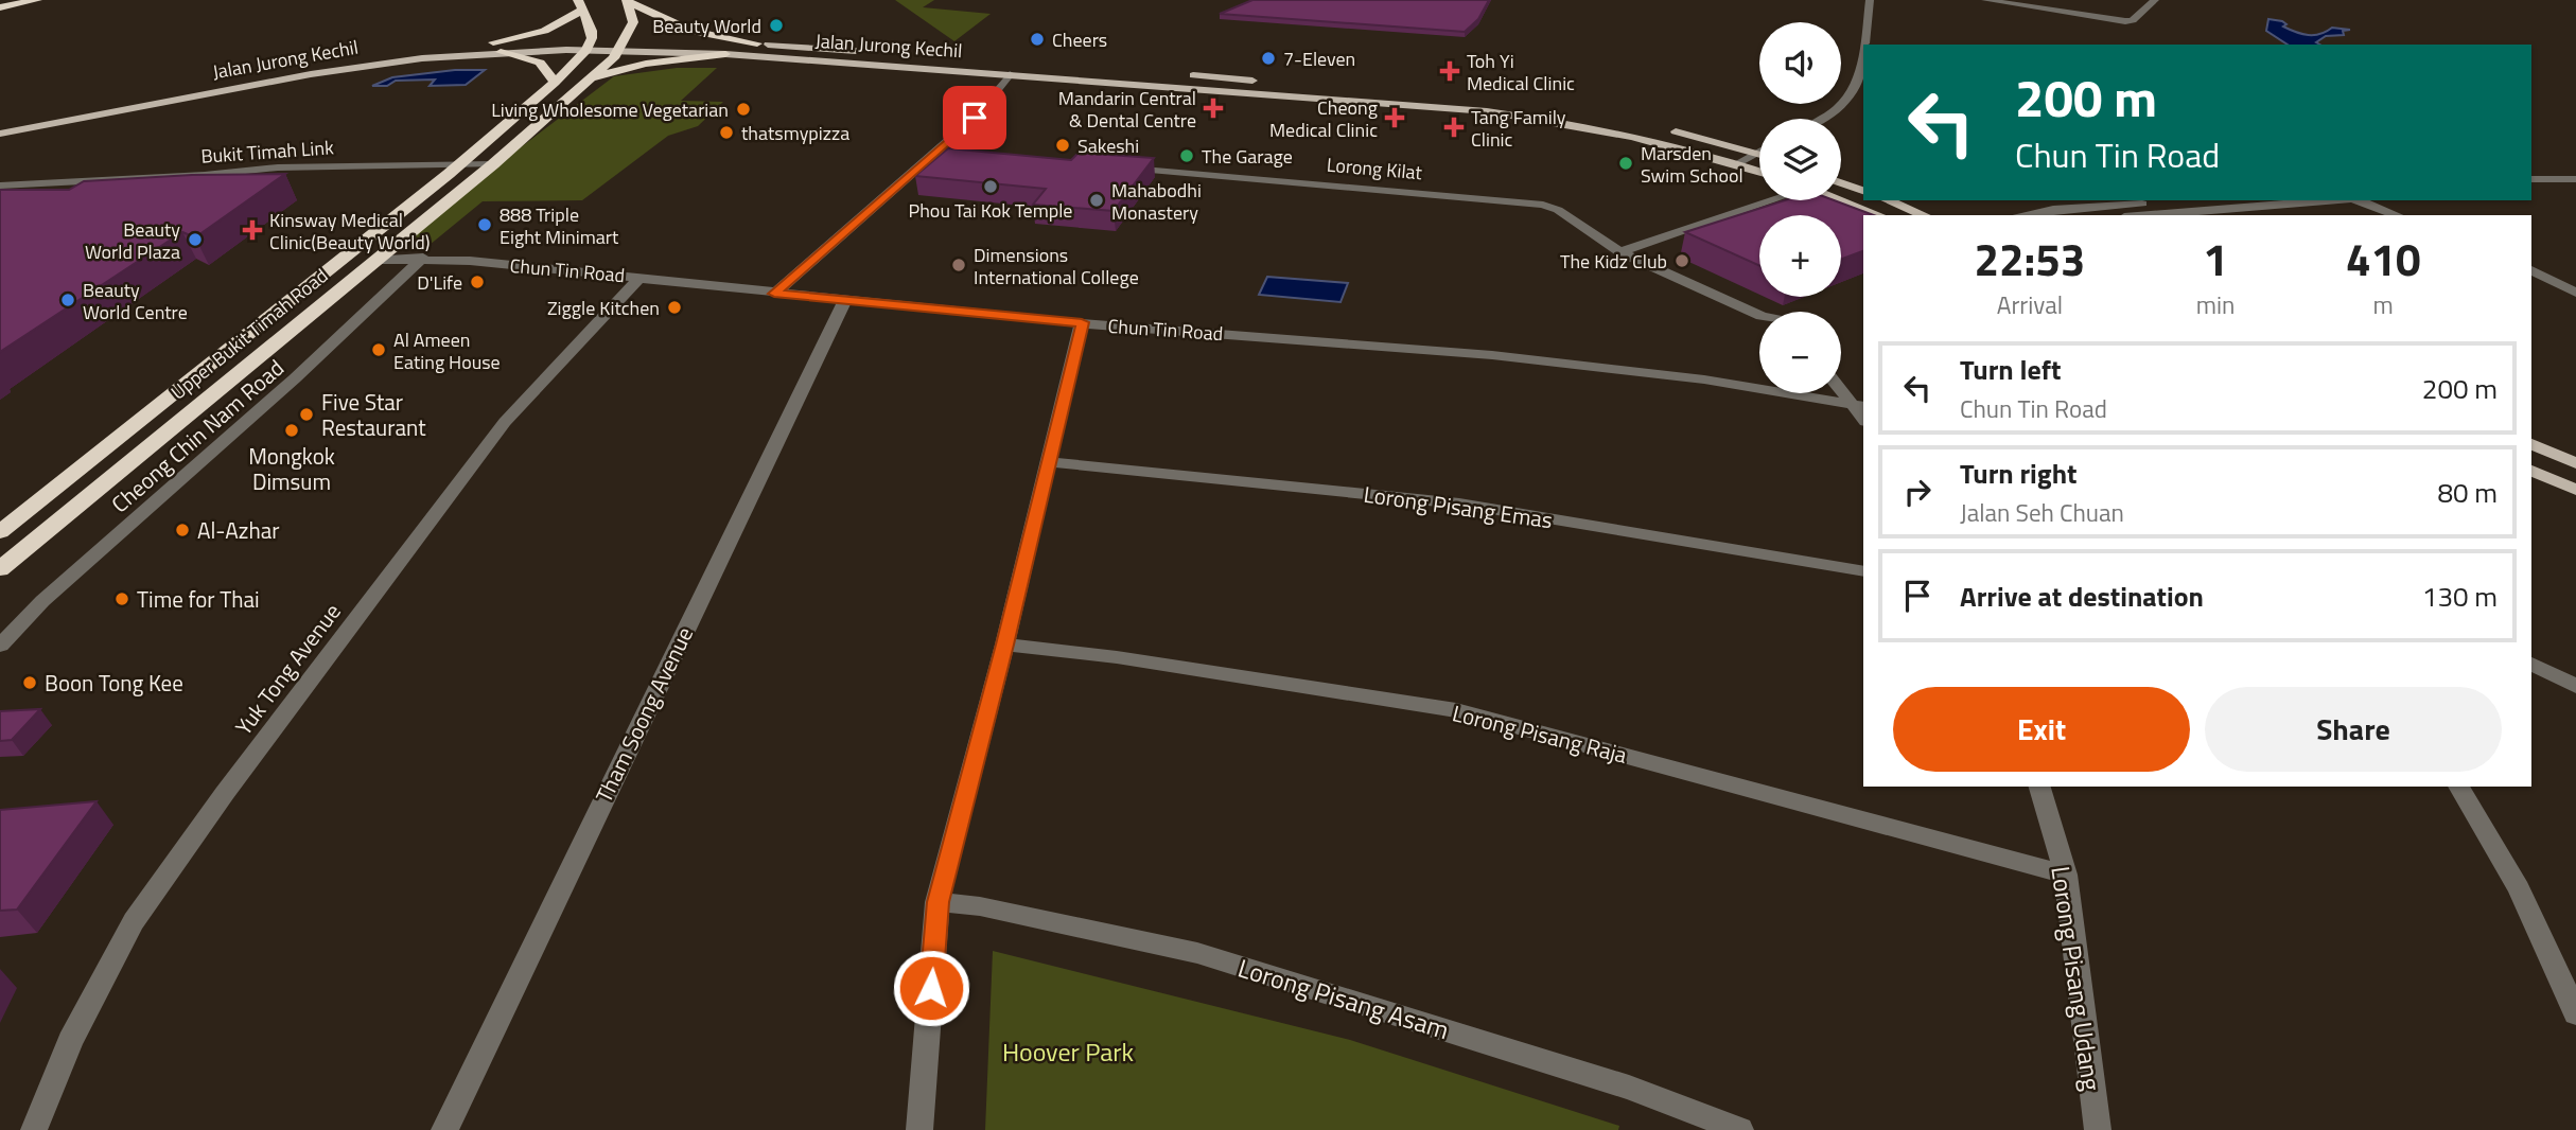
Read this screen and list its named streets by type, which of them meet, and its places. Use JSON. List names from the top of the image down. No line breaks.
{"streets":{"highway":["Upper Bukit Timah Road"],"main road":["Jalan Jurong Kechil"],"street":["Bukit Timah Link","Lorong Kilat","Chun Tin Road","Cheong Chin Nam Road","Lorong Pisang Emas","Yuk Tong Avenue","Tham Soong Avenue","Lorong Pisang Raja","Lorong Pisang Udang","Lorong Pisang Asam"]},"crossings":[["Jalan Jurong Kechil","Upper Bukit Timah Road"],["Bukit Timah Link","Upper Bukit Timah Road"],["Chun Tin Road","Upper Bukit Timah Road"],["Chun Tin Road","Cheong Chin Nam Road"],["Chun Tin Road","Yuk Tong Avenue"],["Chun Tin Road","Tham Soong Avenue"],["Lorong Pisang Raja","Lorong Pisang Udang"]],"parks":["Hoover Park"],"places":{"other":["Beauty World","Cheers","7-Eleven","Living Wholesome Vegetarian","thatsmypizza","Sakeshi","The Garage","Marsden Swim School","Phou Tai Kok Temple","Mahabodhi Monastery","888 Triple Eight Minimart","Beauty World Plaza","The Kidz Club","Dimensions International College","D'Life","Beauty World Centre","Ziggle Kitchen","Al Ameen Eating House","Five Star Restaurant","Mongkok Dimsum","Al-Azhar","Time for Thai","Boon Tong Kee"],"health":["Toh Yi Medical Clinic","Mandarin Central & Dental Centre","Cheong Medical Clinic","Tang Family Clinic","Kinsway Medical Clinic(Beauty World)"]},"page":{"map_buttons":["+","−"],"turn":["200 m","Chun Tin Road"],"eta":["22:53","Arrival","1","min","410","m"],"list":[{"name":"Turn left","note":"Chun Tin Road","value":"200 m"},{"name":"Turn right","note":"Jalan Seh Chuan","value":"80 m"},{"name":"Arrive at destination","value":"130 m"}],"buttons":["Exit","Share"]}}
